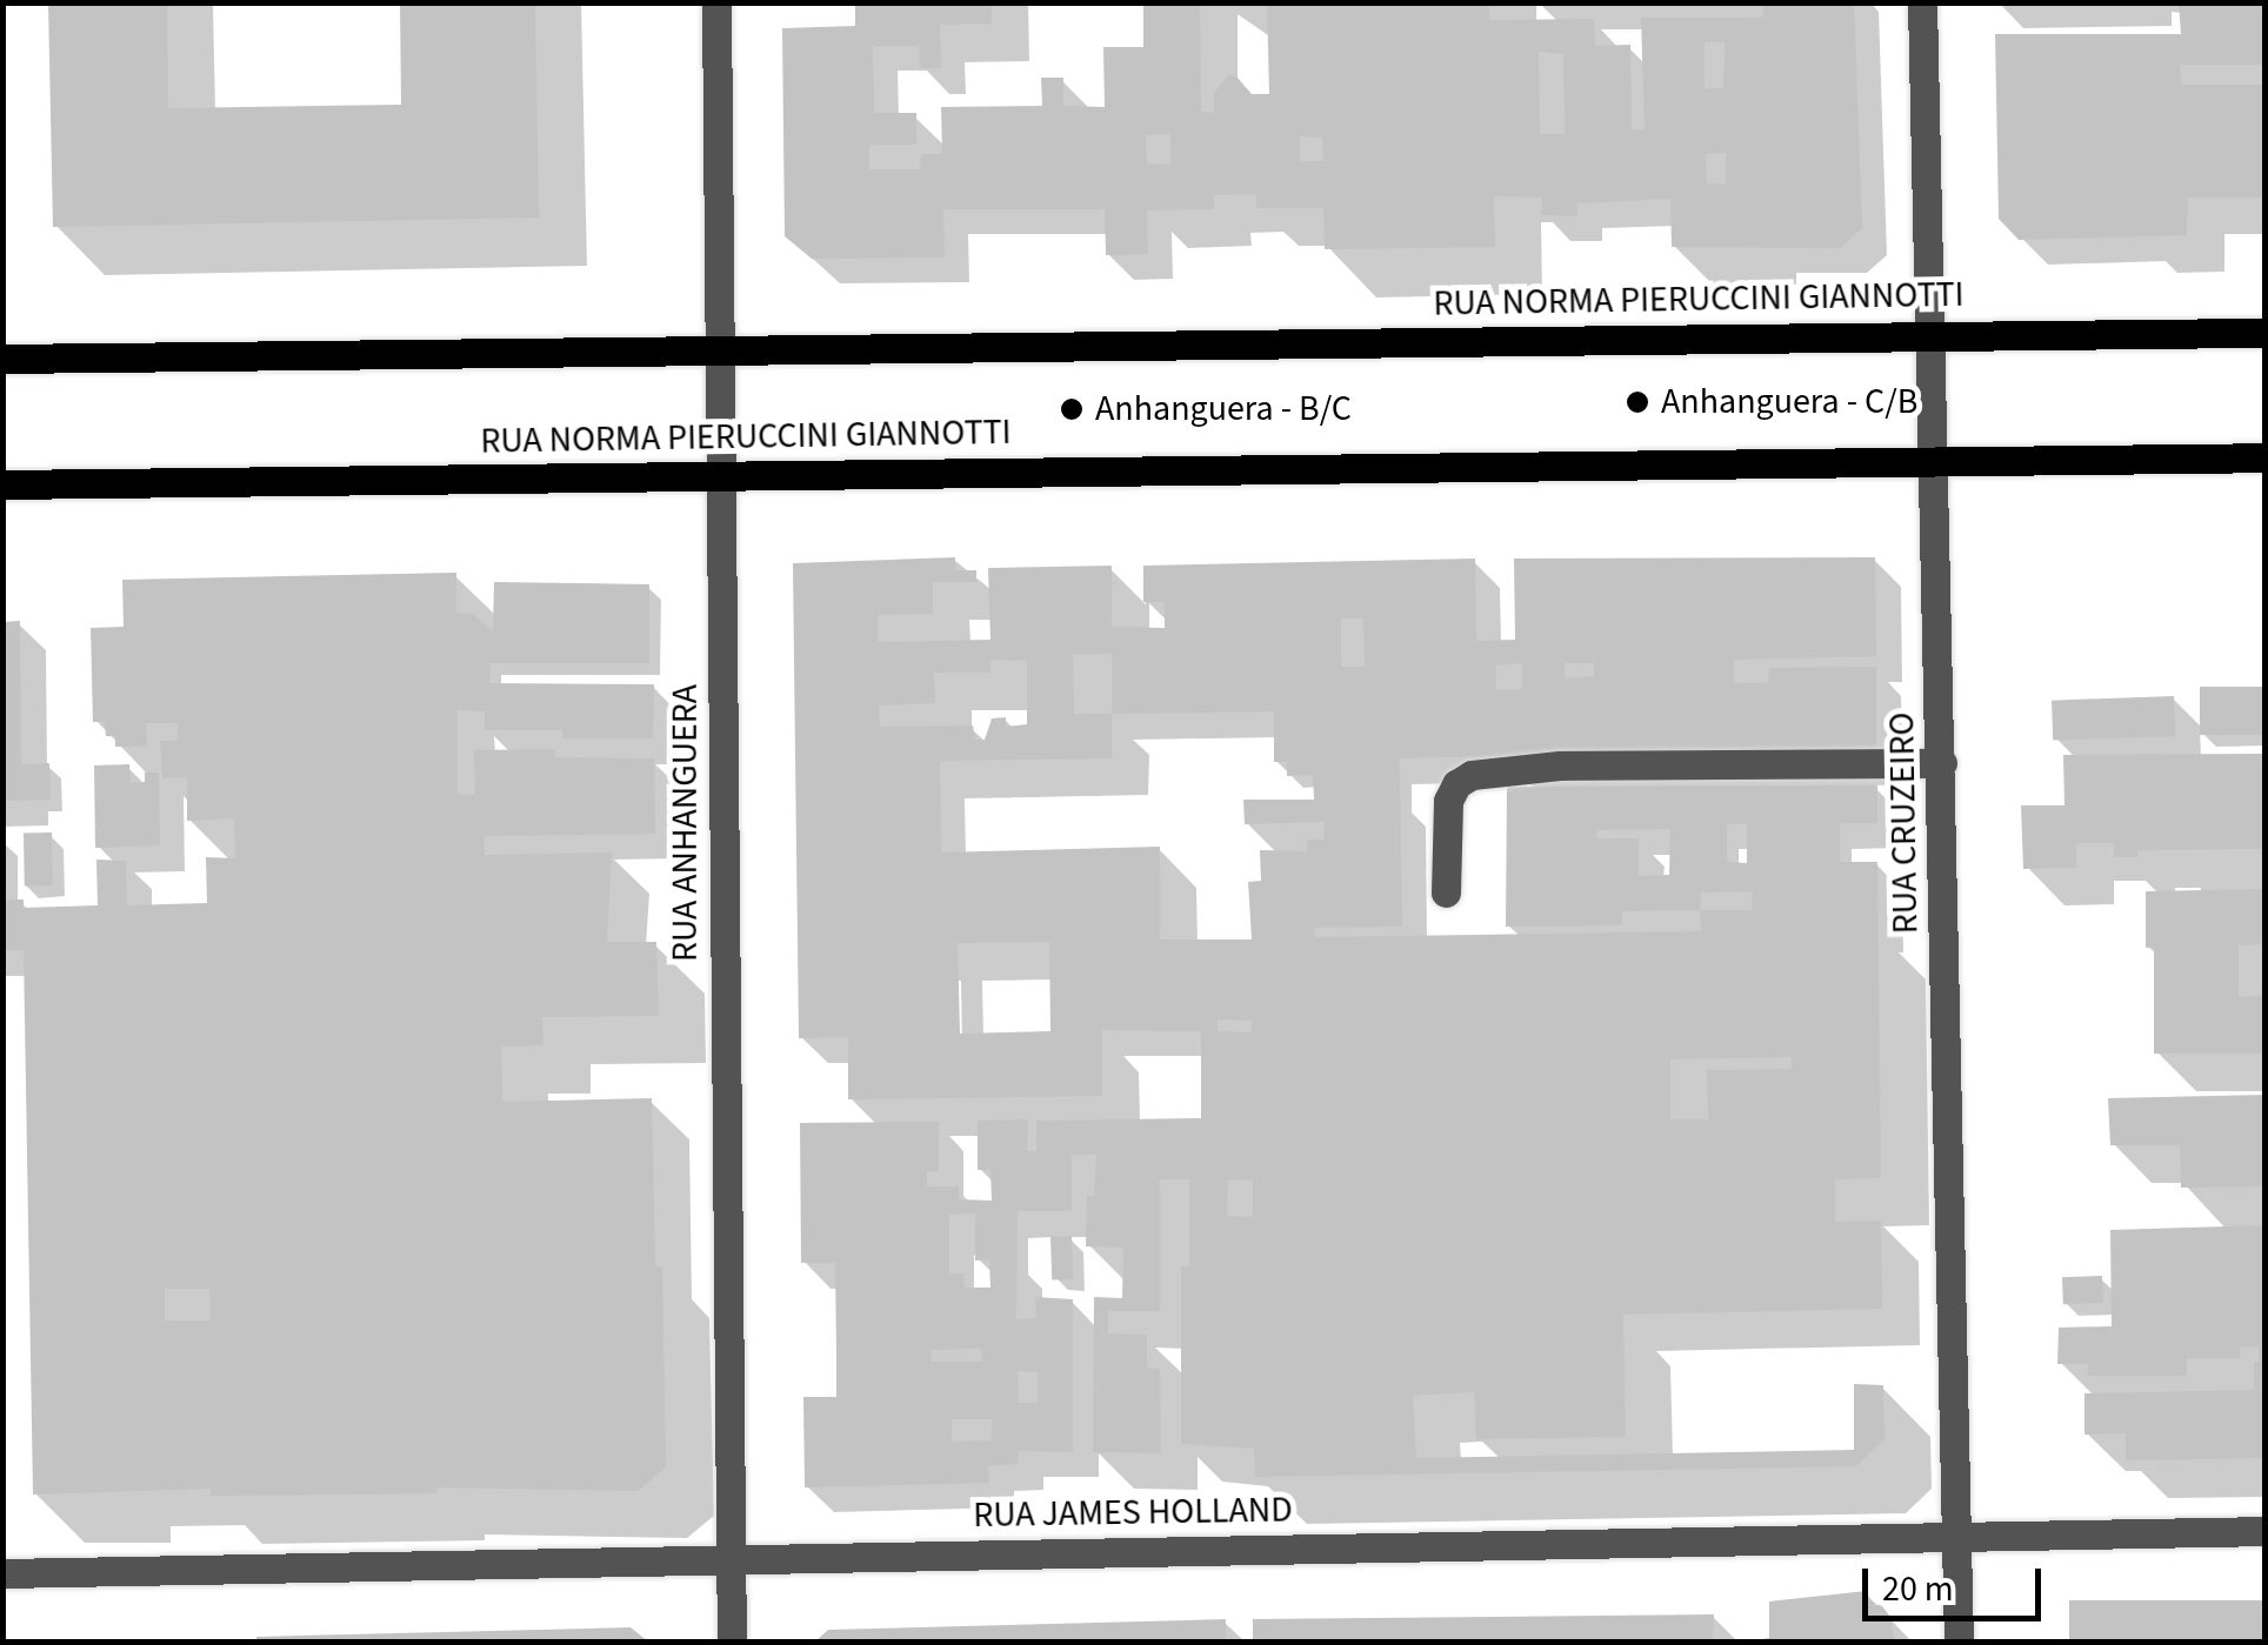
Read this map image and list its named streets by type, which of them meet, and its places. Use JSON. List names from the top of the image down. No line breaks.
{"streets":{"main road":["RUA NORMA PIERUCCINI GIANNOTTI"],"street":["RUA ANHANGUERA","RUA CRUZEIRO","RUA JAMES HOLLAND"]},"crossings":[["RUA NORMA PIERUCCINI GIANNOTTI","RUA ANHANGUERA"],["RUA NORMA PIERUCCINI GIANNOTTI","RUA CRUZEIRO"],["RUA ANHANGUERA","RUA JAMES HOLLAND"],["RUA CRUZEIRO","RUA JAMES HOLLAND"]],"places":["Anhanguera - C/B","Anhanguera - B/C"],"scale_bar":"20 m"}
